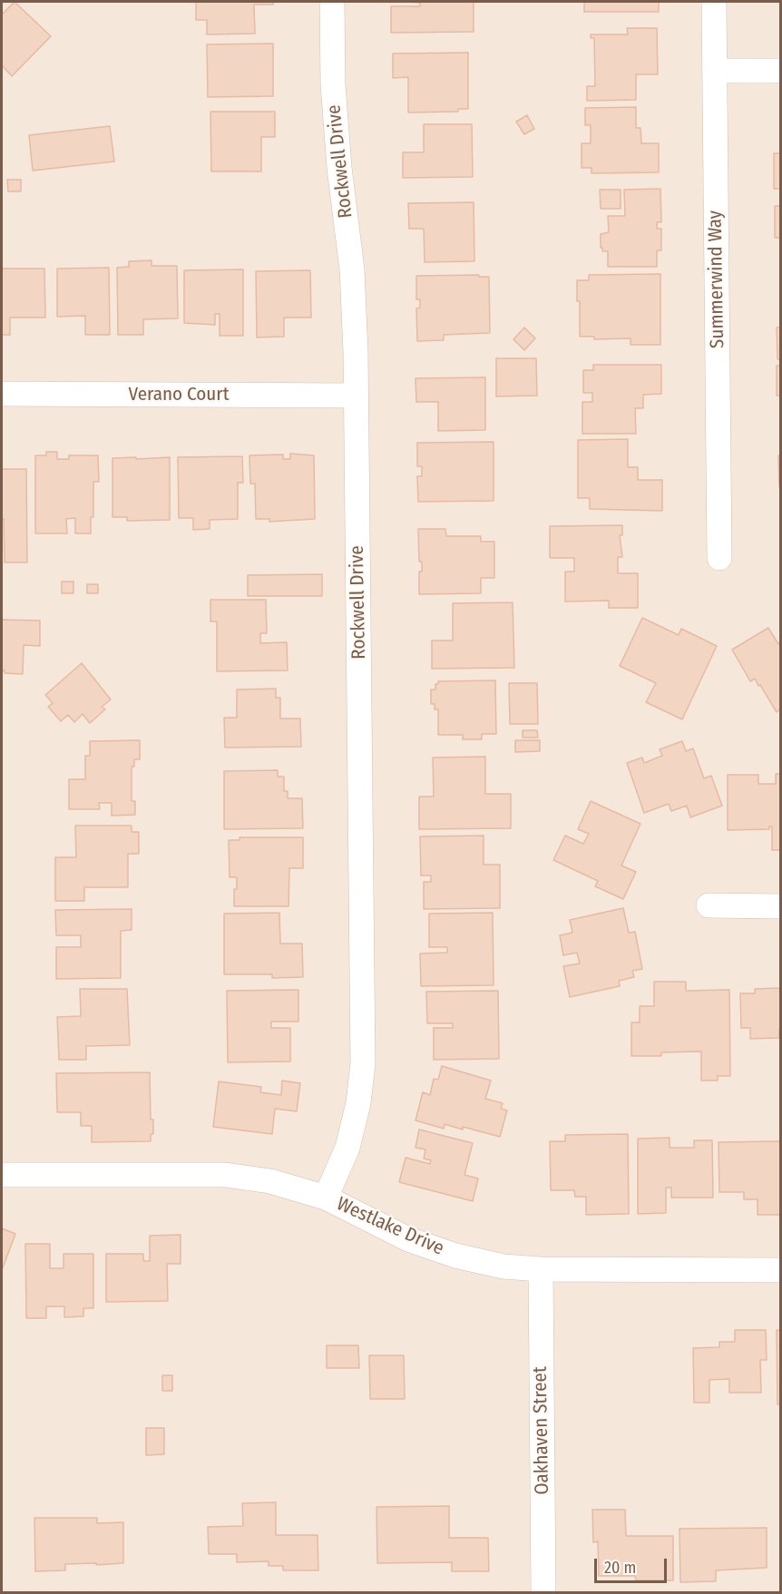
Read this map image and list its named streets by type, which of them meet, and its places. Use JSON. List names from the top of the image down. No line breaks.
{"streets":{"street":["Rockwell Drive","Summerwind Way","Verano Court","Westlake Drive","Oakhaven Street"]},"crossings":[["Rockwell Drive","Verano Court"],["Rockwell Drive","Westlake Drive"],["Westlake Drive","Oakhaven Street"]],"scale_bar":"20 m"}
